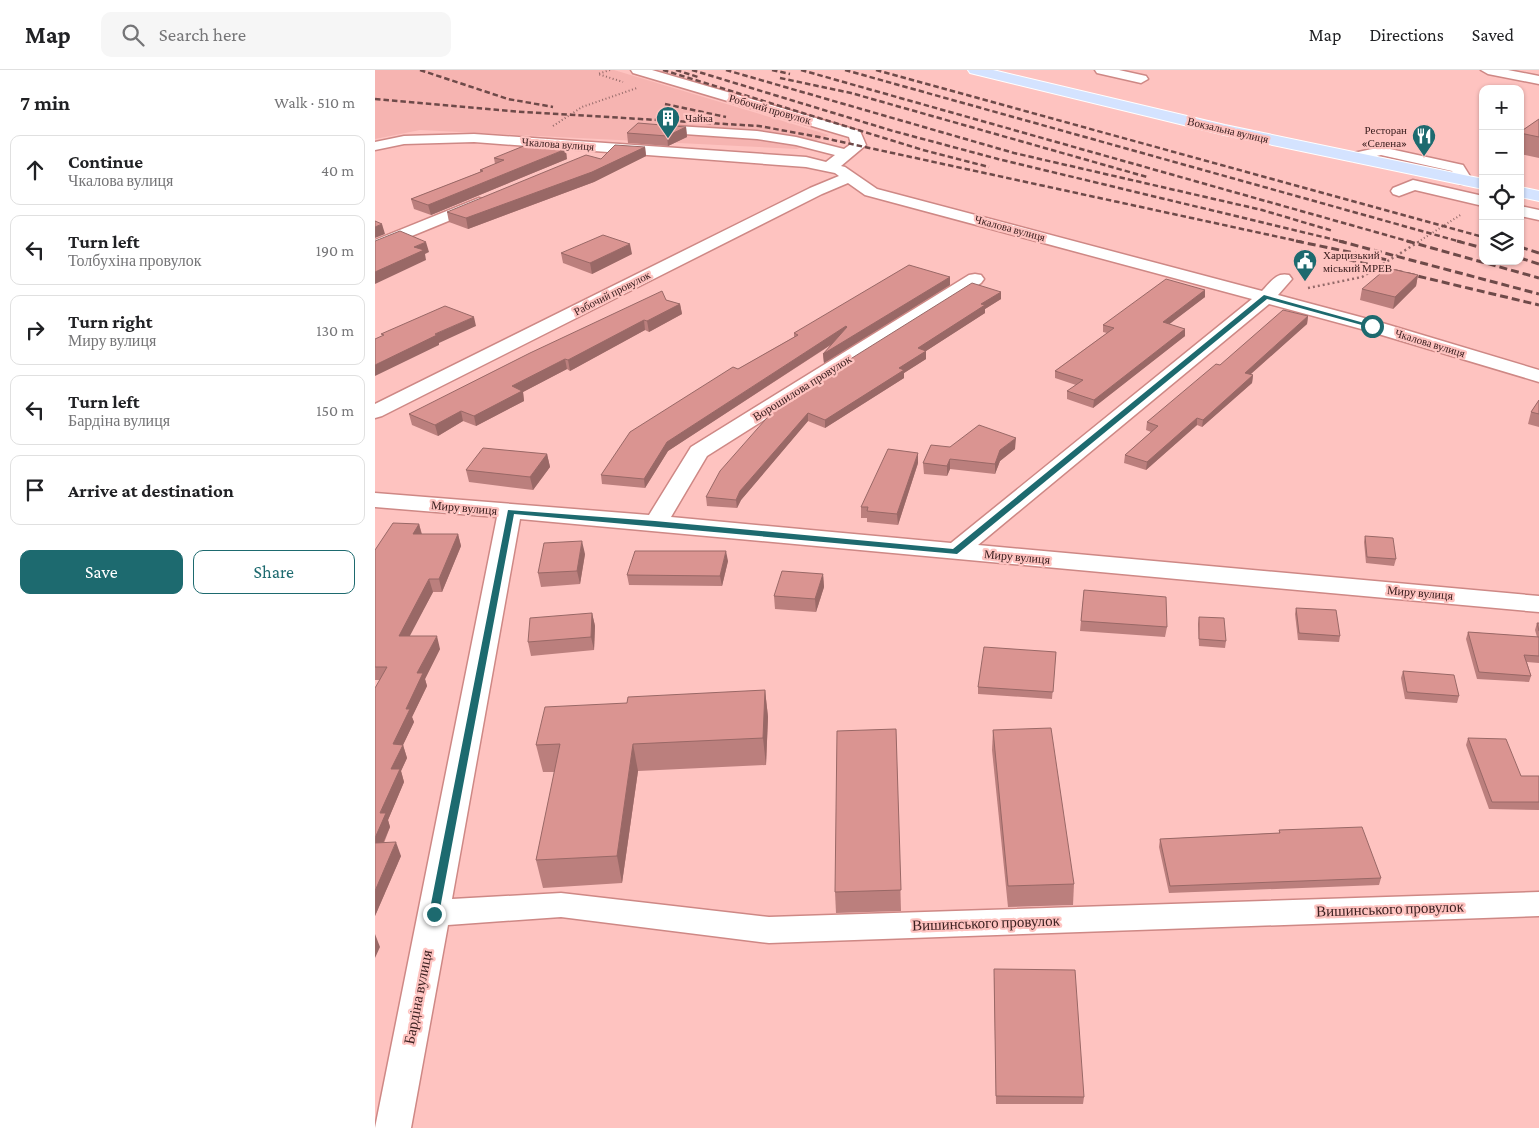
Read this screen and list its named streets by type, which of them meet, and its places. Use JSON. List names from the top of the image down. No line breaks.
{"streets":{"main road":["Вокзальна вулиця"],"street":["Робочий провулок","Чкалова вулиця","Рабочий провулок","Ворошилова провулок","Миру вулиця","Вишинського провулок","Бардіна вулиця"]},"crossings":[["Робочий провулок","Чкалова вулиця"],["Чкалова вулиця","Рабочий провулок"],["Ворошилова провулок","Миру вулиця"],["Миру вулиця","Бардіна вулиця"],["Вишинського провулок","Бардіна вулиця"]],"places":{"building":["Чайка"],"restaurant":["Ресторан «Селена»"],"public building":["Харцизький міський МРЕВ"]},"page":{"header":"Map","search":"Search here","nav":["Map","Directions","Saved"],"heading":["7 min","Walk · 510 m"],"map_buttons":["+","−"],"list":[["Continue","Чкалова вулиця","40 m"],["Turn left","Толбухіна провулок","190 m"],["Turn right","Миру вулиця","130 m"],["Turn left","Бардіна вулиця","150 m"],"Arrive at destination"],"buttons":["Save","Share"]}}
